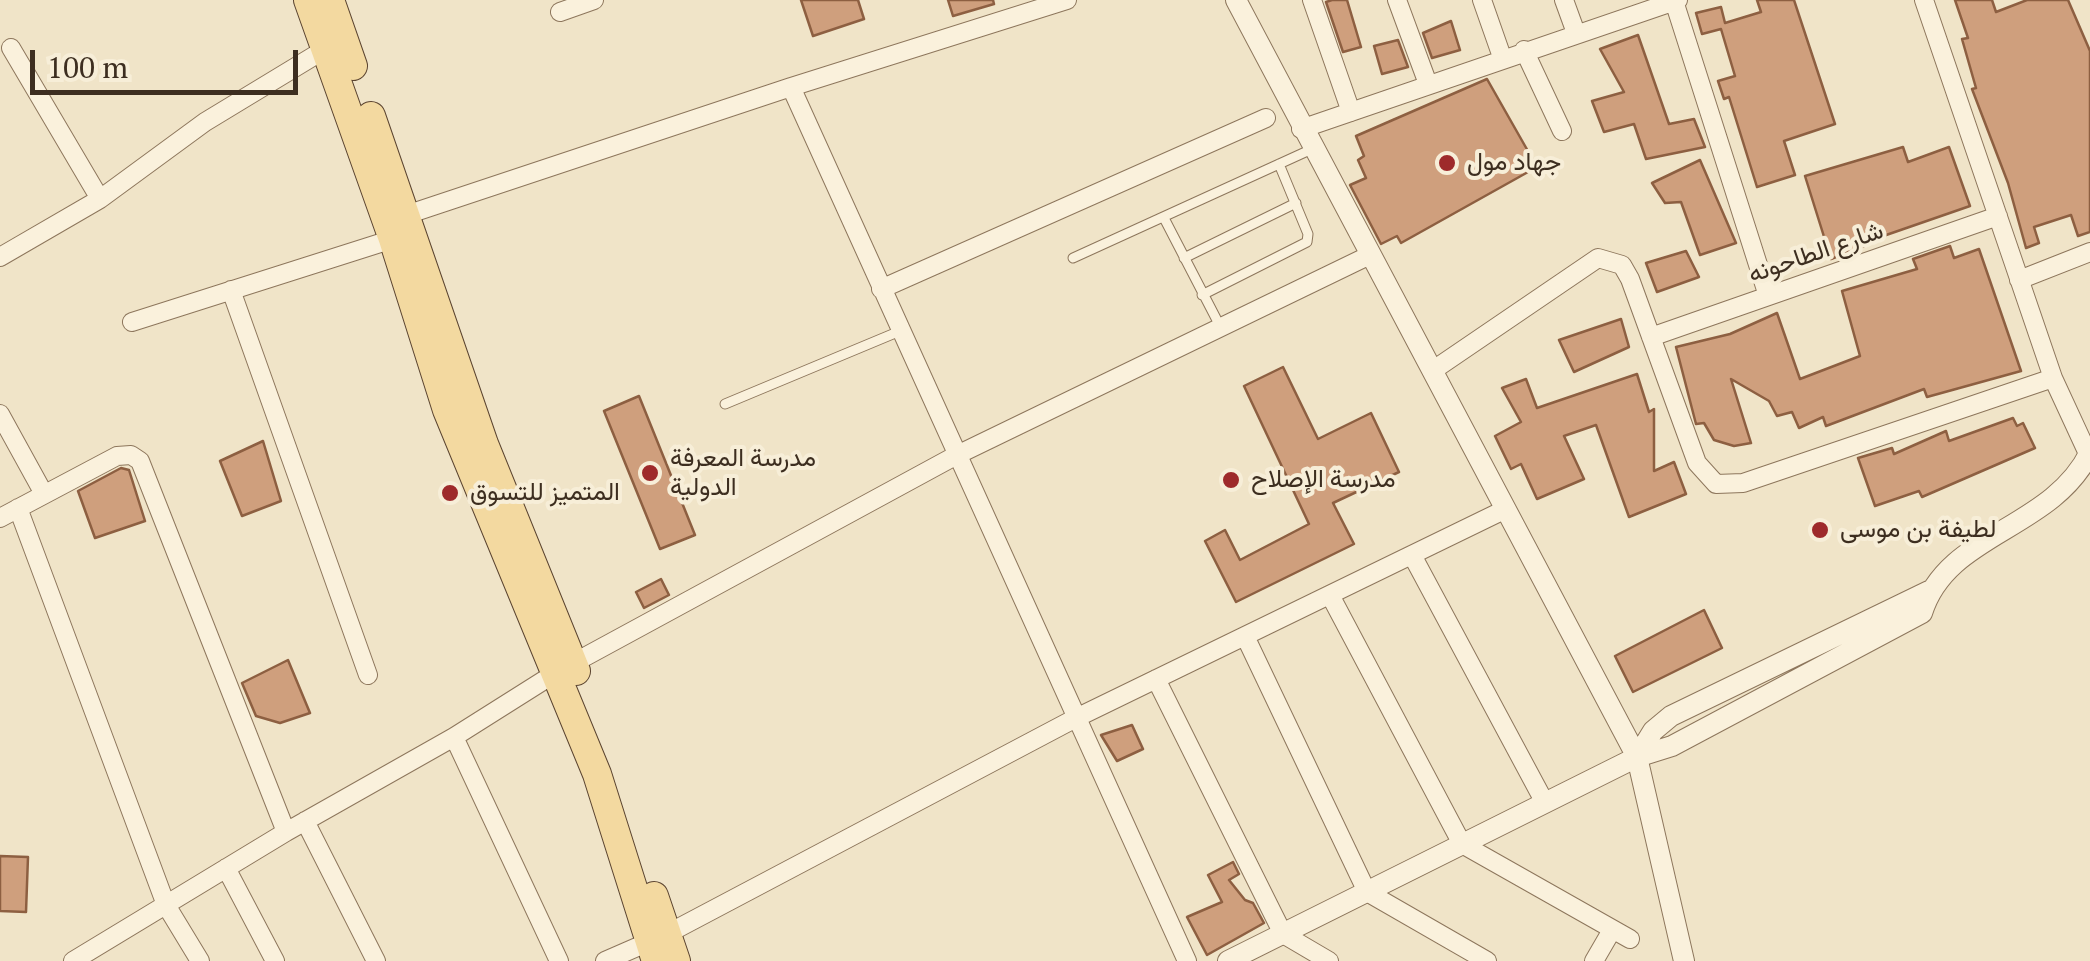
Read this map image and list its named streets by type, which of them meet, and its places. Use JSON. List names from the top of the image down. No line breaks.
{"streets":{"street":["شارع الطاحونه"]},"places":["جهاد مول","مدرسة المعرفة الدولية","مدرسة الإصلاح","المتميز للتسوق","لطيفة بن موسى"],"scale_bar":"100 m"}
